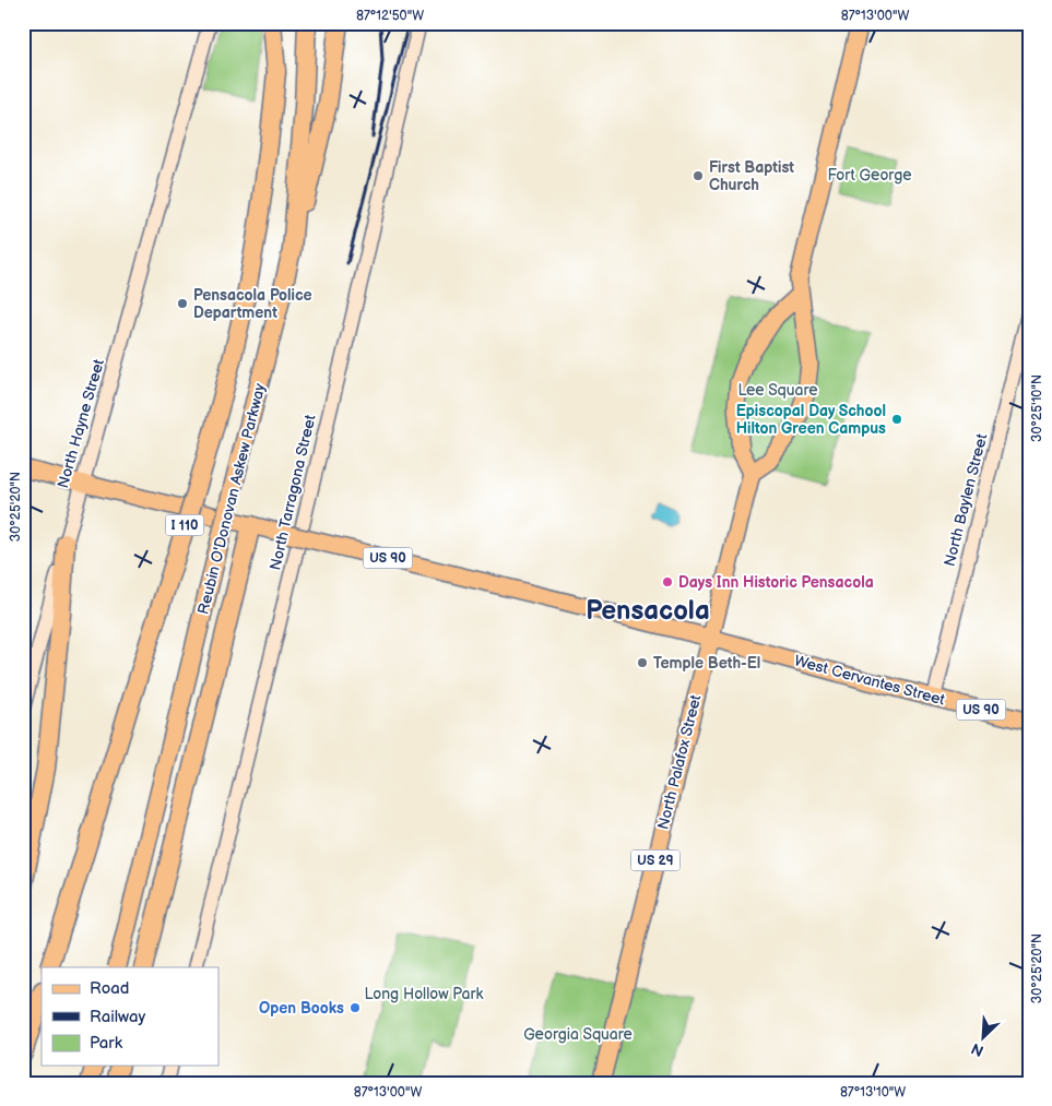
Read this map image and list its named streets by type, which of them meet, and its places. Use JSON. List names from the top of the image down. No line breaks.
{"streets":{"highway":["Reubin O'Donovan Askew Parkway","I 110"],"main road":["US 90","West Cervantes Street","North Palafox Street","US 29"],"street":["North Hayne Street","North Tarragona Street","North Baylen Street"]},"crossings":[["North Hayne Street","US 90"],["North Baylen Street","West Cervantes Street"],["US 90","West Cervantes Street"],["US 90","North Palafox Street"],["West Cervantes Street","North Palafox Street"]],"districts":["Pensacola"],"parks":["Fort George","Lee Square","Long Hollow Park","Georgia Square"],"places":["First Baptist Church","Pensacola Police Department","Episcopal Day School Hilton Green Campus","Days Inn Historic Pensacola","Temple Beth-El","Open Books"],"legend":["Road","Railway","Park"],"north":"bottom left","coordinates":["87°12'50\"W","87°13'00\"W","30°25'10\"N","30°25'20\"N","87°13'10\"W"]}
